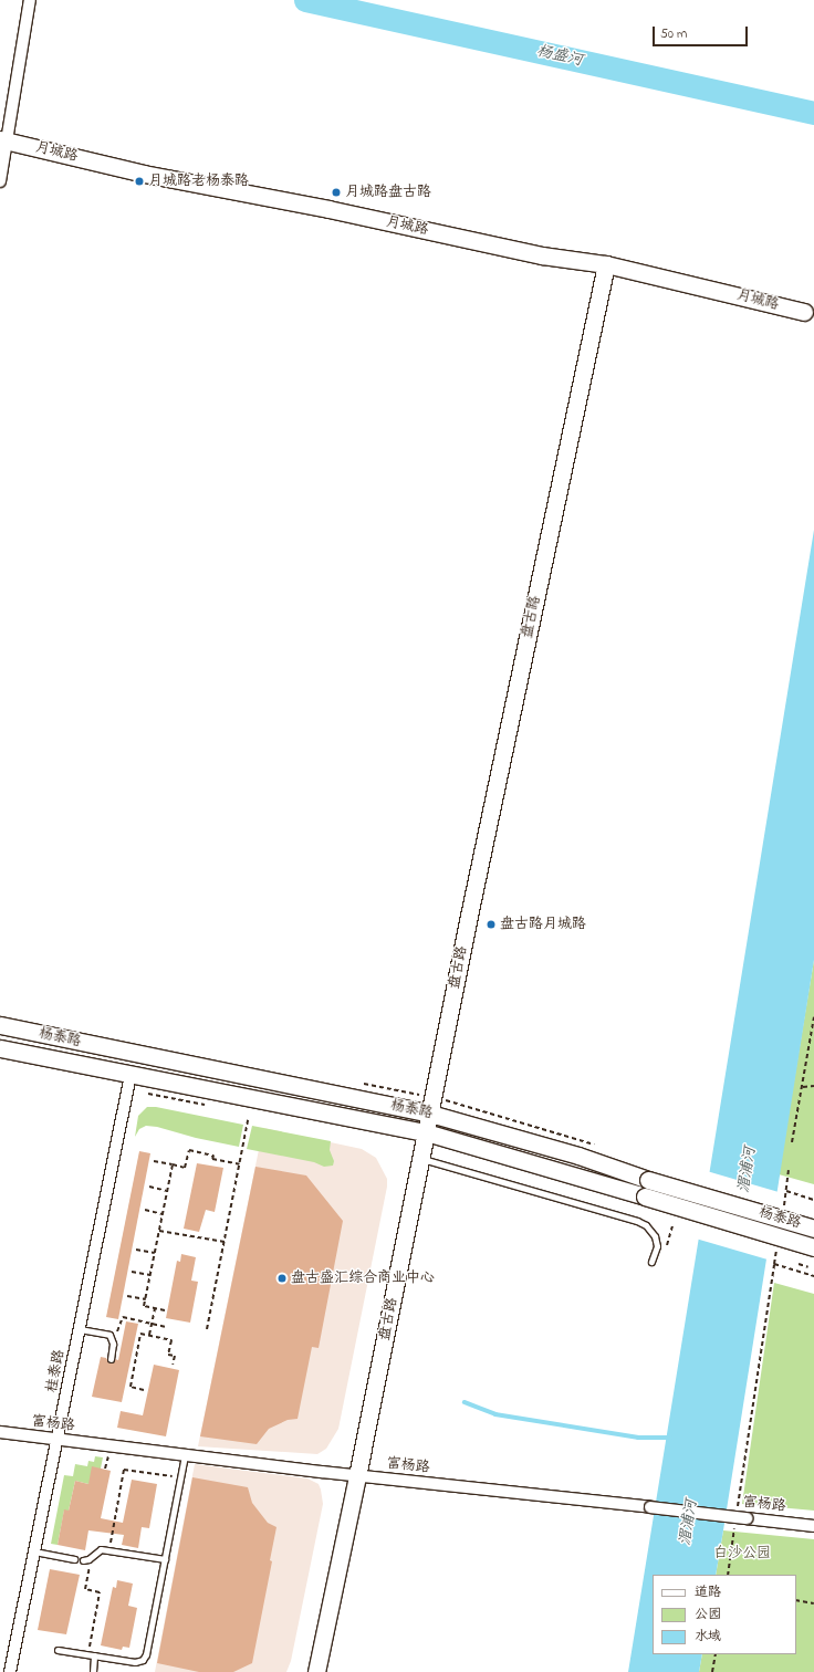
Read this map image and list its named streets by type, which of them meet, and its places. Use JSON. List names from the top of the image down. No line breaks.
{"streets":{"street":["月城路","盘古路","杨泰路","桂泰路","富杨路"]},"crossings":[["月城路","盘古路"],["盘古路","杨泰路"],["盘古路","富杨路"],["杨泰路","桂泰路"],["桂泰路","富杨路"]],"water":["杨盛河","湄浦河"],"parks":["白沙公园"],"places":["月城路老杨泰路","月城路盘古路","盘古路月城路","盘古盛汇综合商业中心"],"legend":["道路","公园","水域"],"scale_bar":"50 m"}
